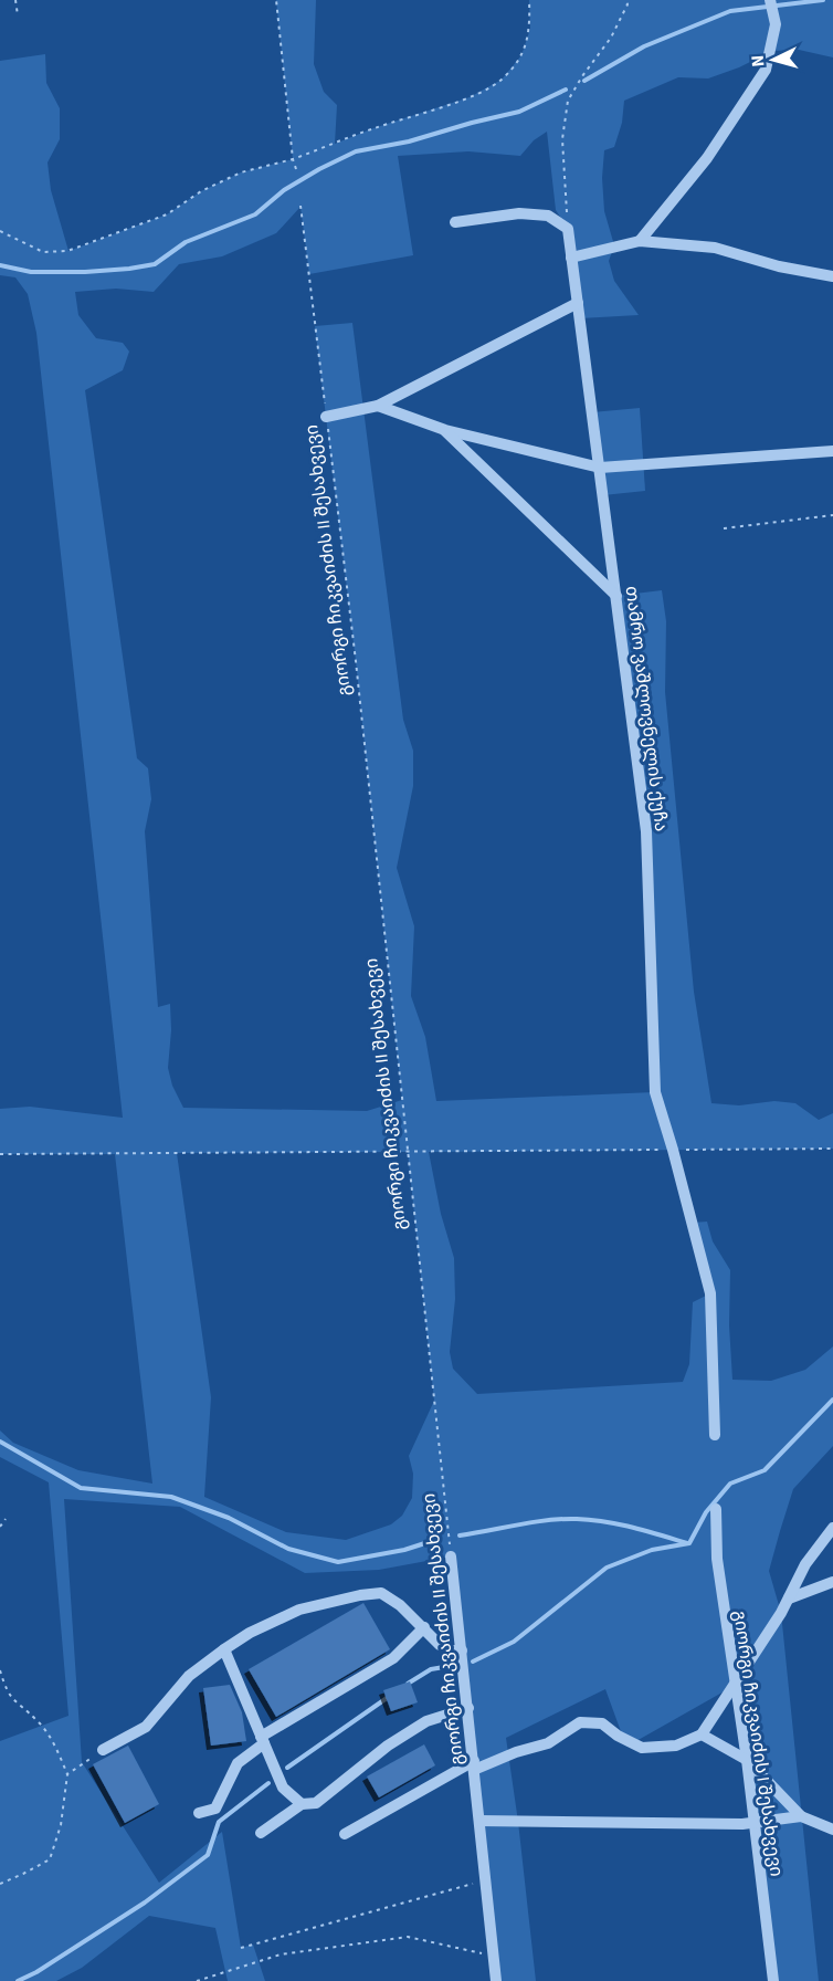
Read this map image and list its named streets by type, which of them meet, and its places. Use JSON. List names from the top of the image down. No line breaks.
{"streets":{"street":["გიორგი ჩიკვაიძის II შესახვევი","თამრო ვაშლოვნელის ქუჩა","გიორგი ჩიკვაიძის I შესახვევი"]},"north":"left"}
